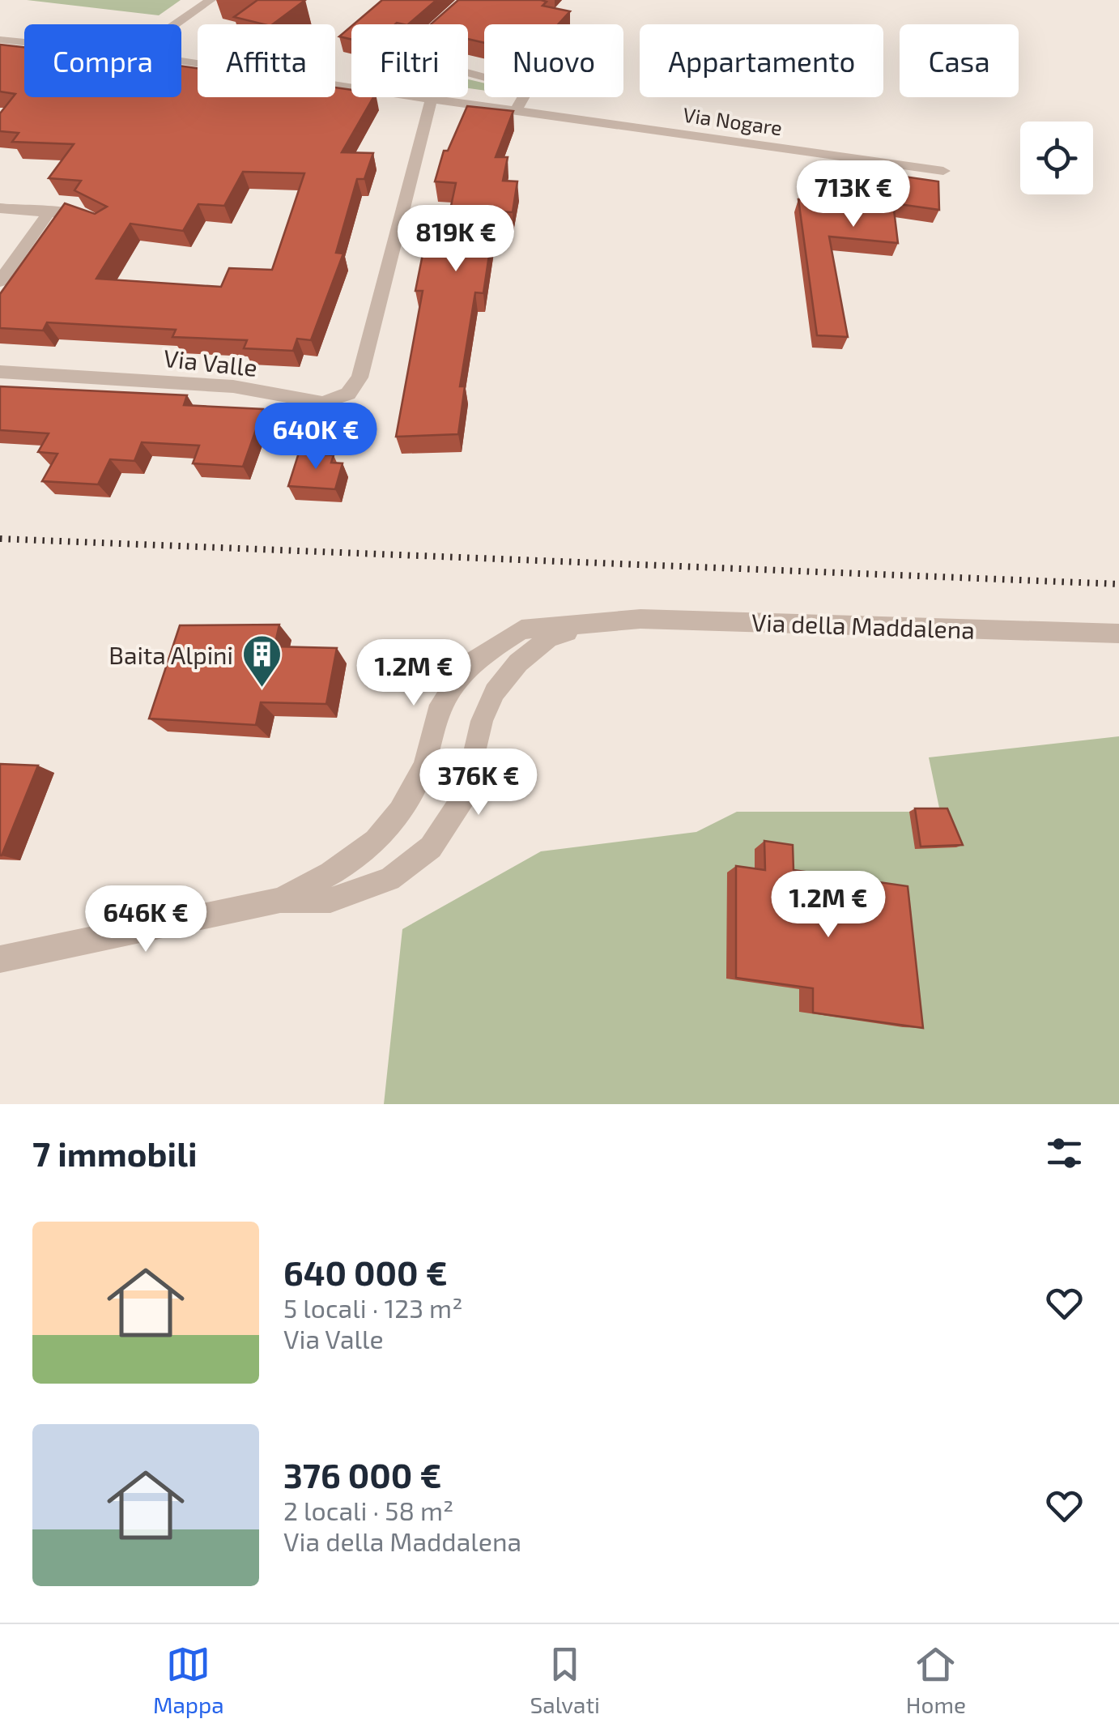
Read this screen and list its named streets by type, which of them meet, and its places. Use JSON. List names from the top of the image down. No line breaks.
{"streets":{"street":["Via Nogare","Via Valle","Via della Maddalena"]},"crossings":[["Via Nogare","Via Valle"]],"places":{"building":["Baita Alpini"]},"page":{"chip":["Compra","Affitta","Filtri","Nuovo","Appartamento","Casa"],"price":["713K €","819K €","640K €","1.2M €","376K €","1.2M €","646K €"],"heading":"7 immobili","list":[{"name":"640 000 €","note":"5 locali · 123 m² · Via Valle"},{"name":"376 000 €","note":"2 locali · 58 m² · Via della Maddalena"}],"tabs":["Mappa","Salvati","Home"]}}
